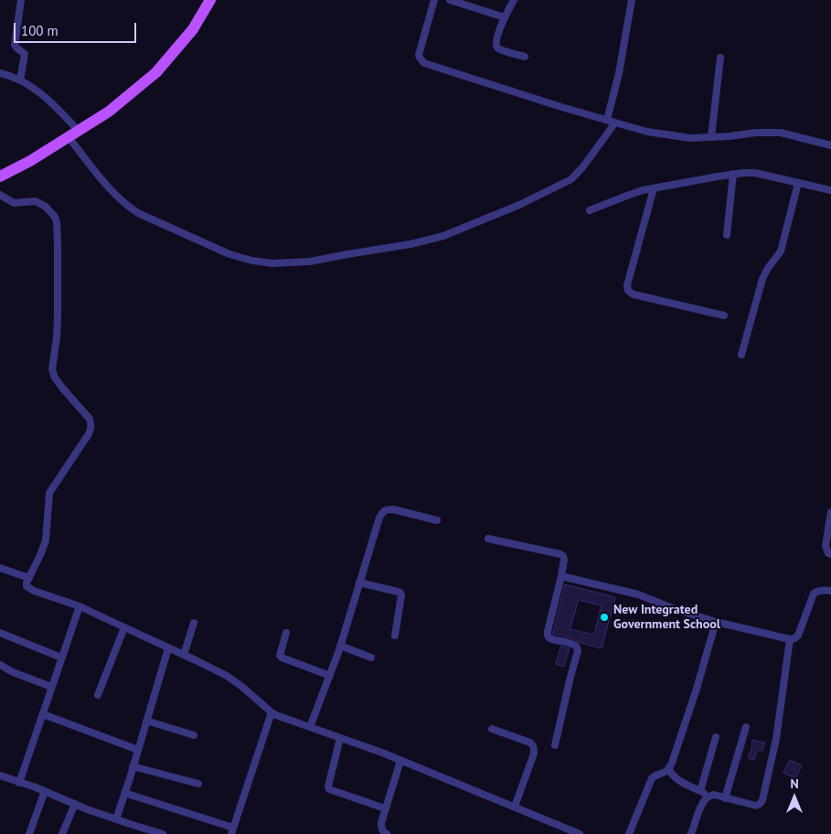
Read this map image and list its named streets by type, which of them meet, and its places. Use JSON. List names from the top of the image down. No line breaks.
{"places":["New Integrated Government School"],"scale_bar":"100 m","north":"top"}
